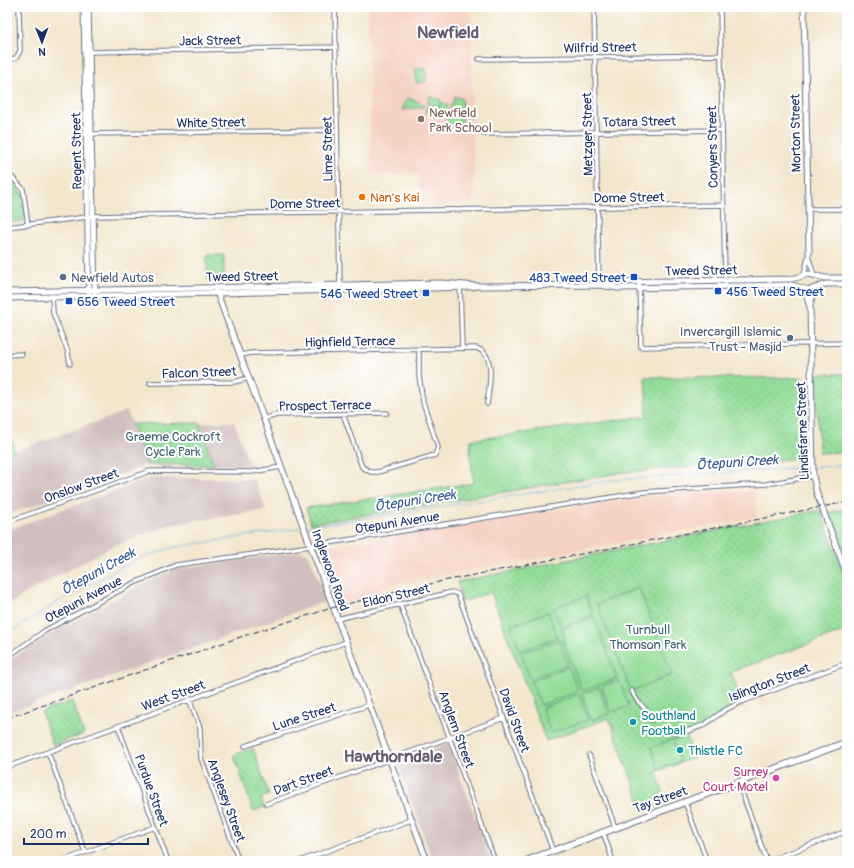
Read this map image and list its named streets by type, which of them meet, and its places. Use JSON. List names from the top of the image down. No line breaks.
{"streets":{"highway":["Tay Street"],"street":["Jack Street","Wilfrid Street","Totara Street","White Street","Morton Street","Metzger Street","Conyers Street","Lime Street","Regent Street","Dome Street","Tweed Street","Highfield Terrace","Falcon Street","Prospect Terrace","Lindisfarne Street","Onslow Street","Otepuni Avenue","Inglewood Road","Eldon Street","Islington Street","West Street","Lune Street","David Street","Anglem Street","Dart Street","Purdue Street","Anglesey Street"]},"crossings":[["Jack Street","Lime Street"],["Jack Street","Regent Street"],["Wilfrid Street","Metzger Street"],["Wilfrid Street","Conyers Street"],["Totara Street","Metzger Street"],["Totara Street","Conyers Street"],["White Street","Lime Street"],["White Street","Regent Street"],["Morton Street","Tweed Street"],["Morton Street","Lindisfarne Street"],["Metzger Street","Dome Street"],["Metzger Street","Tweed Street"],["Conyers Street","Dome Street"],["Conyers Street","Tweed Street"],["Lime Street","Dome Street"],["Lime Street","Tweed Street"],["Regent Street","Dome Street"],["Regent Street","Tweed Street"],["Tweed Street","Lindisfarne Street"],["Tweed Street","Inglewood Road"],["Highfield Terrace","Inglewood Road"],["Falcon Street","Inglewood Road"],["Prospect Terrace","Inglewood Road"],["Lindisfarne Street","Otepuni Avenue"],["Onslow Street","Inglewood Road"],["Otepuni Avenue","Inglewood Road"],["Inglewood Road","Eldon Street"],["Inglewood Road","West Street"],["Inglewood Road","Lune Street"],["Inglewood Road","Dart Street"],["Eldon Street","David Street"],["Eldon Street","Anglem Street"],["West Street","Purdue Street"],["West Street","Anglesey Street"],["David Street","Dart Street"],["David Street","Tay Street"],["Anglem Street","Dart Street"]],"districts":["Newfield","Hawthorndale"],"water":["Ōtepuni Creek"],"parks":["Graeme Cockroft Cycle Park","Turnbull Thomson Park"],"places":{"other":["Newfield Park School","Nan's Kai","Newfield Autos","Invercargill Islamic Trust - Masjid","Southland Football","Thistle FC","Surrey Court Motel"],"transit":["483 Tweed Street","456 Tweed Street","546 Tweed Street","656 Tweed Street"]},"scale_bar":"200 m","north":"bottom"}
